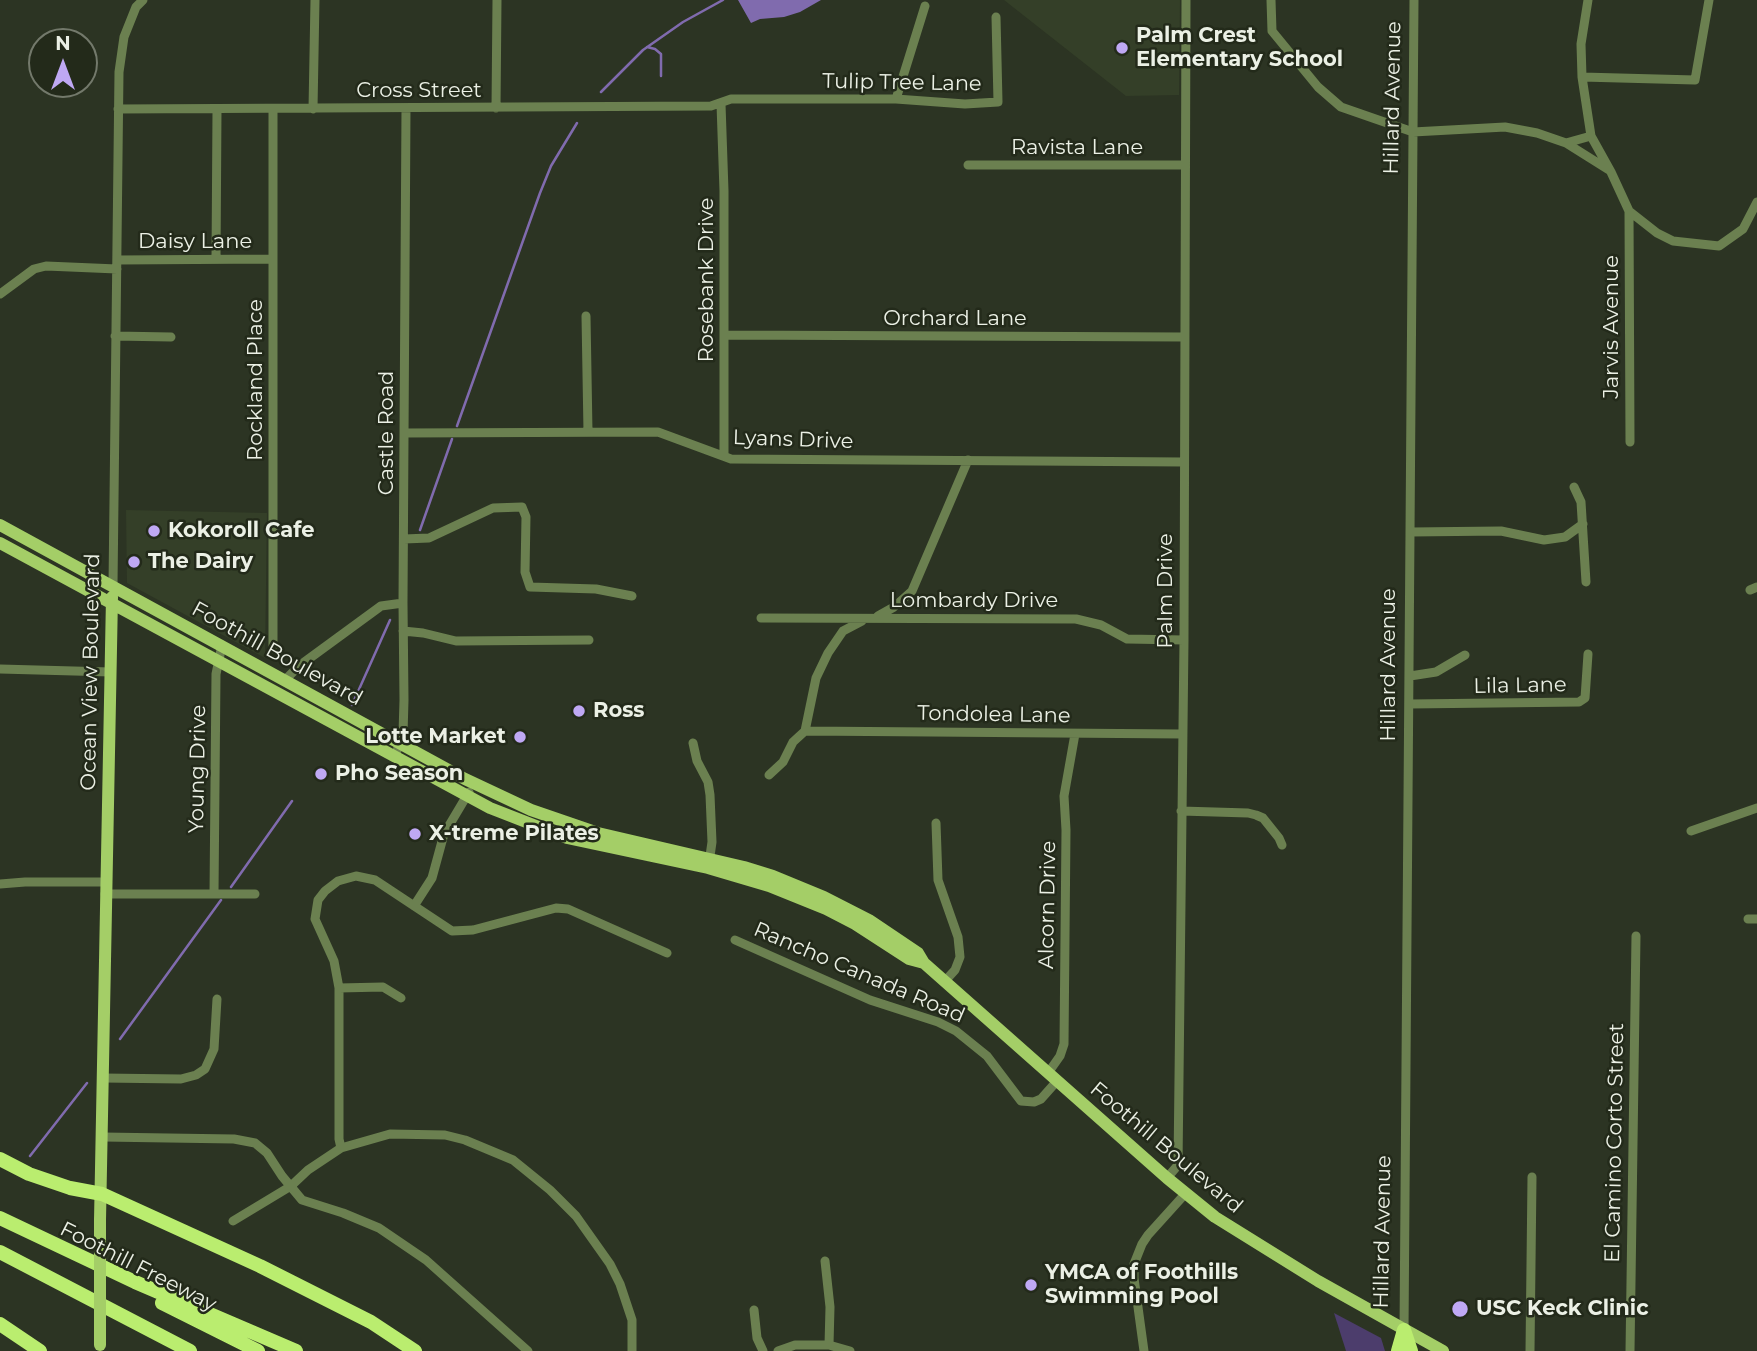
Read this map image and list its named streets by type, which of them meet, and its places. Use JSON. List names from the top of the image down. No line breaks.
{"streets":{"highway":["Hillard Avenue","Foothill Freeway"],"main road":["Foothill Boulevard","Ocean View Boulevard"],"street":["Tulip Tree Lane","Cross Street","Ravista Lane","Daisy Lane","Rosebank Drive","Orchard Lane","Jarvis Avenue","Rockland Place","Castle Road","Lyans Drive","Palm Drive","Lombardy Drive","Lila Lane","Tondolea Lane","Young Drive","Alcorn Drive","Rancho Canada Road","El Camino Corto Street"]},"crossings":[["Tulip Tree Lane","Cross Street"],["Tulip Tree Lane","Rosebank Drive"],["Cross Street","Rosebank Drive"],["Cross Street","Rockland Place"],["Cross Street","Castle Road"],["Cross Street","Ocean View Boulevard"],["Hillard Avenue","Foothill Boulevard"],["Hillard Avenue","Lila Lane"],["Ravista Lane","Palm Drive"],["Daisy Lane","Rockland Place"],["Daisy Lane","Ocean View Boulevard"],["Rosebank Drive","Orchard Lane"],["Rosebank Drive","Lyans Drive"],["Orchard Lane","Palm Drive"],["Castle Road","Lyans Drive"],["Castle Road","Foothill Boulevard"],["Lyans Drive","Palm Drive"],["Palm Drive","Lombardy Drive"],["Palm Drive","Foothill Boulevard"],["Palm Drive","Tondolea Lane"],["Foothill Boulevard","Ocean View Boulevard"],["Foothill Boulevard","Young Drive"],["Foothill Boulevard","Alcorn Drive"],["Foothill Boulevard","Rancho Canada Road"],["Tondolea Lane","Alcorn Drive"],["Alcorn Drive","Rancho Canada Road"]],"places":["Palm Crest Elementary School","Kokoroll Cafe","The Dairy","Ross","Lotte Market","Pho Season","X-treme Pilates","YMCA of Foothills Swimming Pool","USC Keck Clinic"],"north":"top"}
